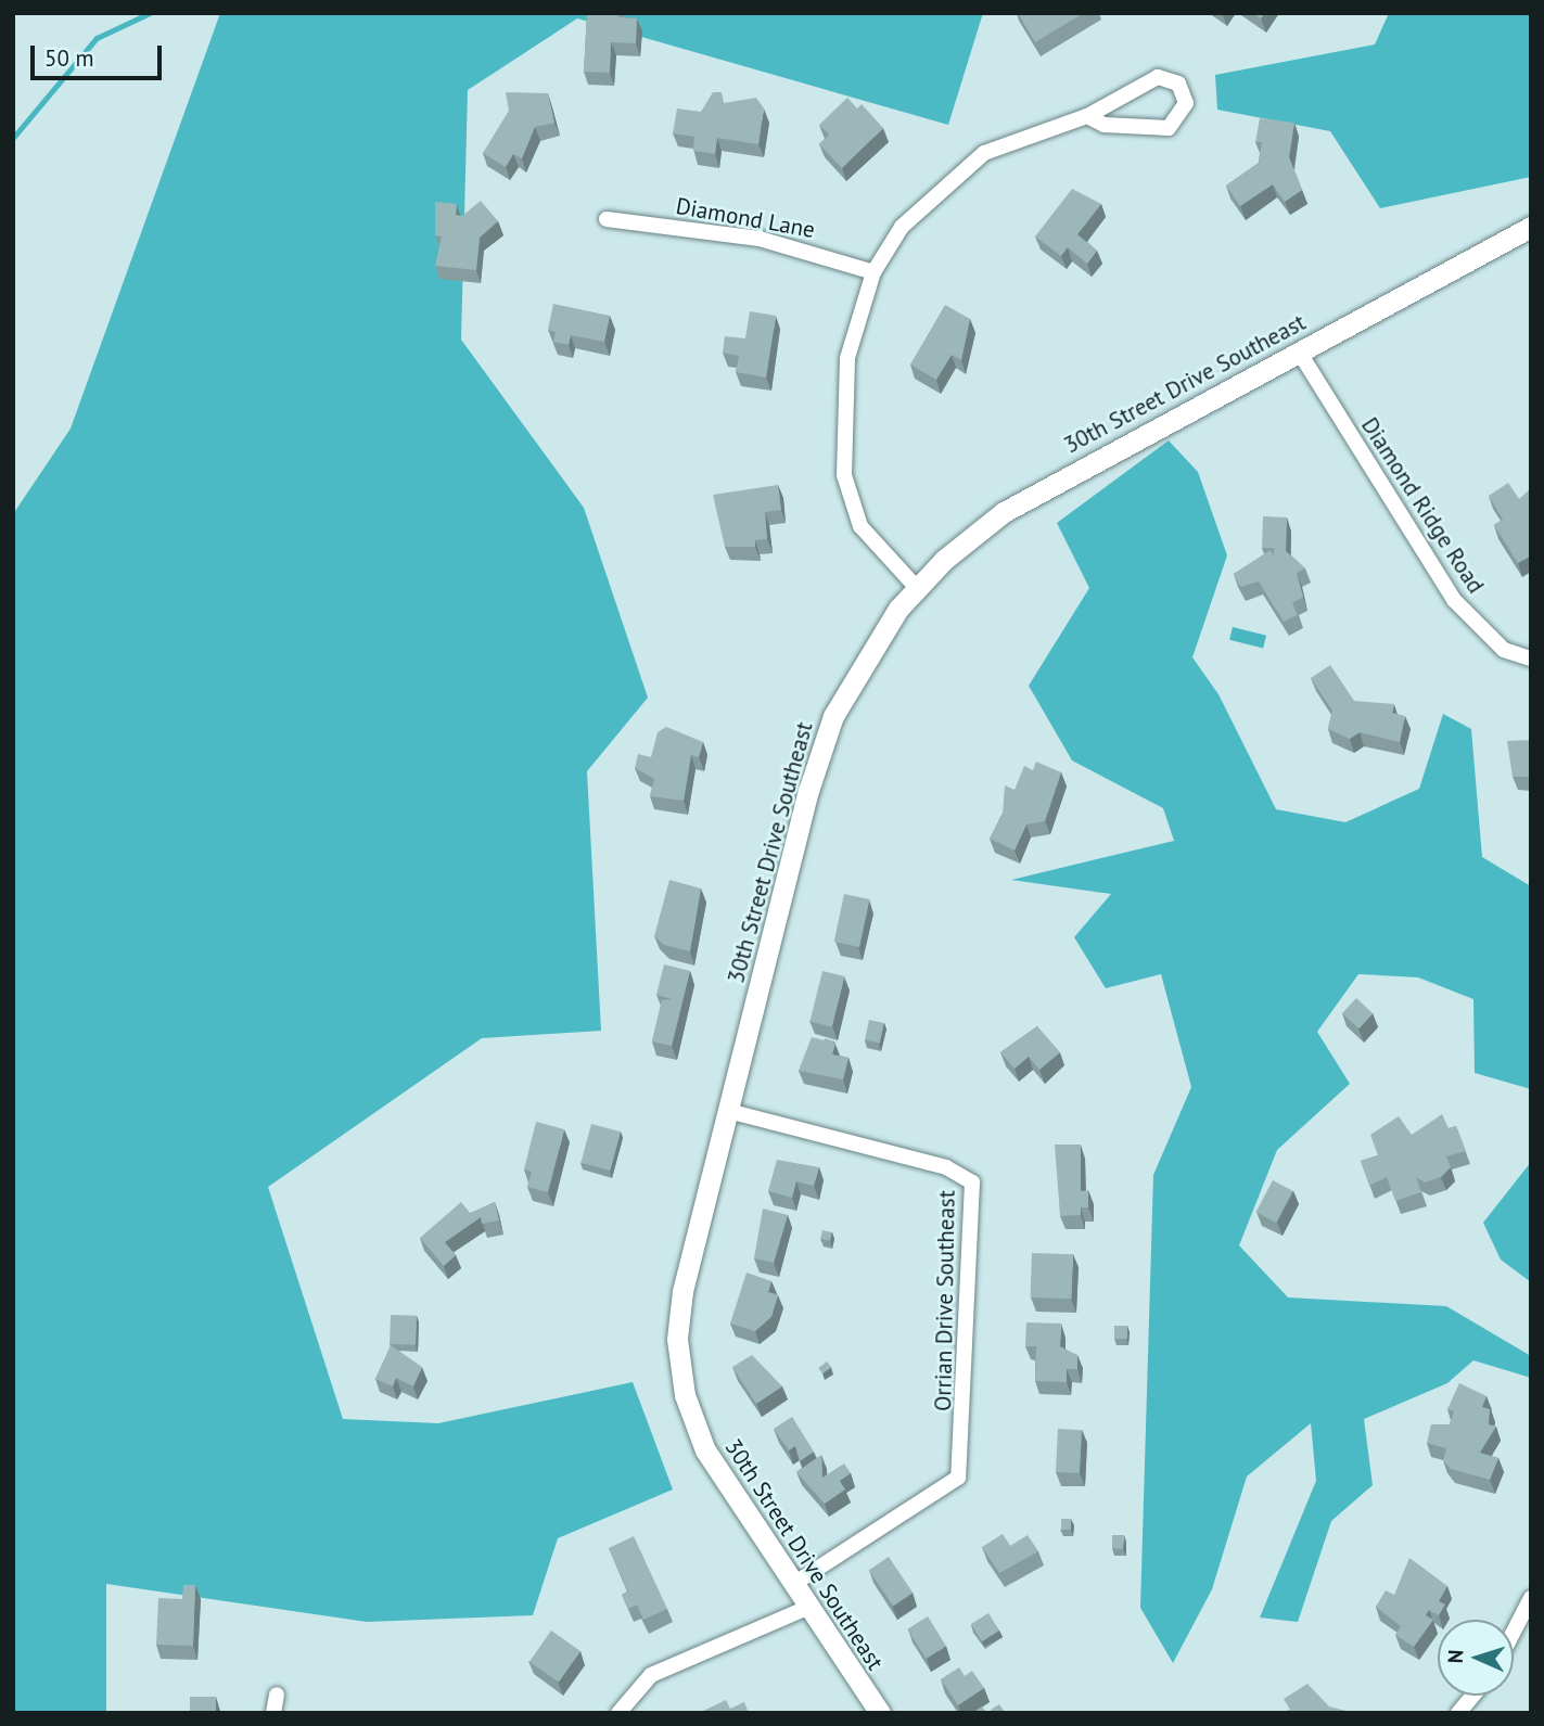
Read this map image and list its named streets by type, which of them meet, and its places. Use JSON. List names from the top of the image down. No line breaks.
{"streets":{"main road":["30th Street Drive Southeast"],"street":["Diamond Lane","Diamond Ridge Road","Orrian Drive Southeast"]},"crossings":[["30th Street Drive Southeast","Diamond Ridge Road"],["30th Street Drive Southeast","Orrian Drive Southeast"]],"scale_bar":"50 m","north":"left"}
